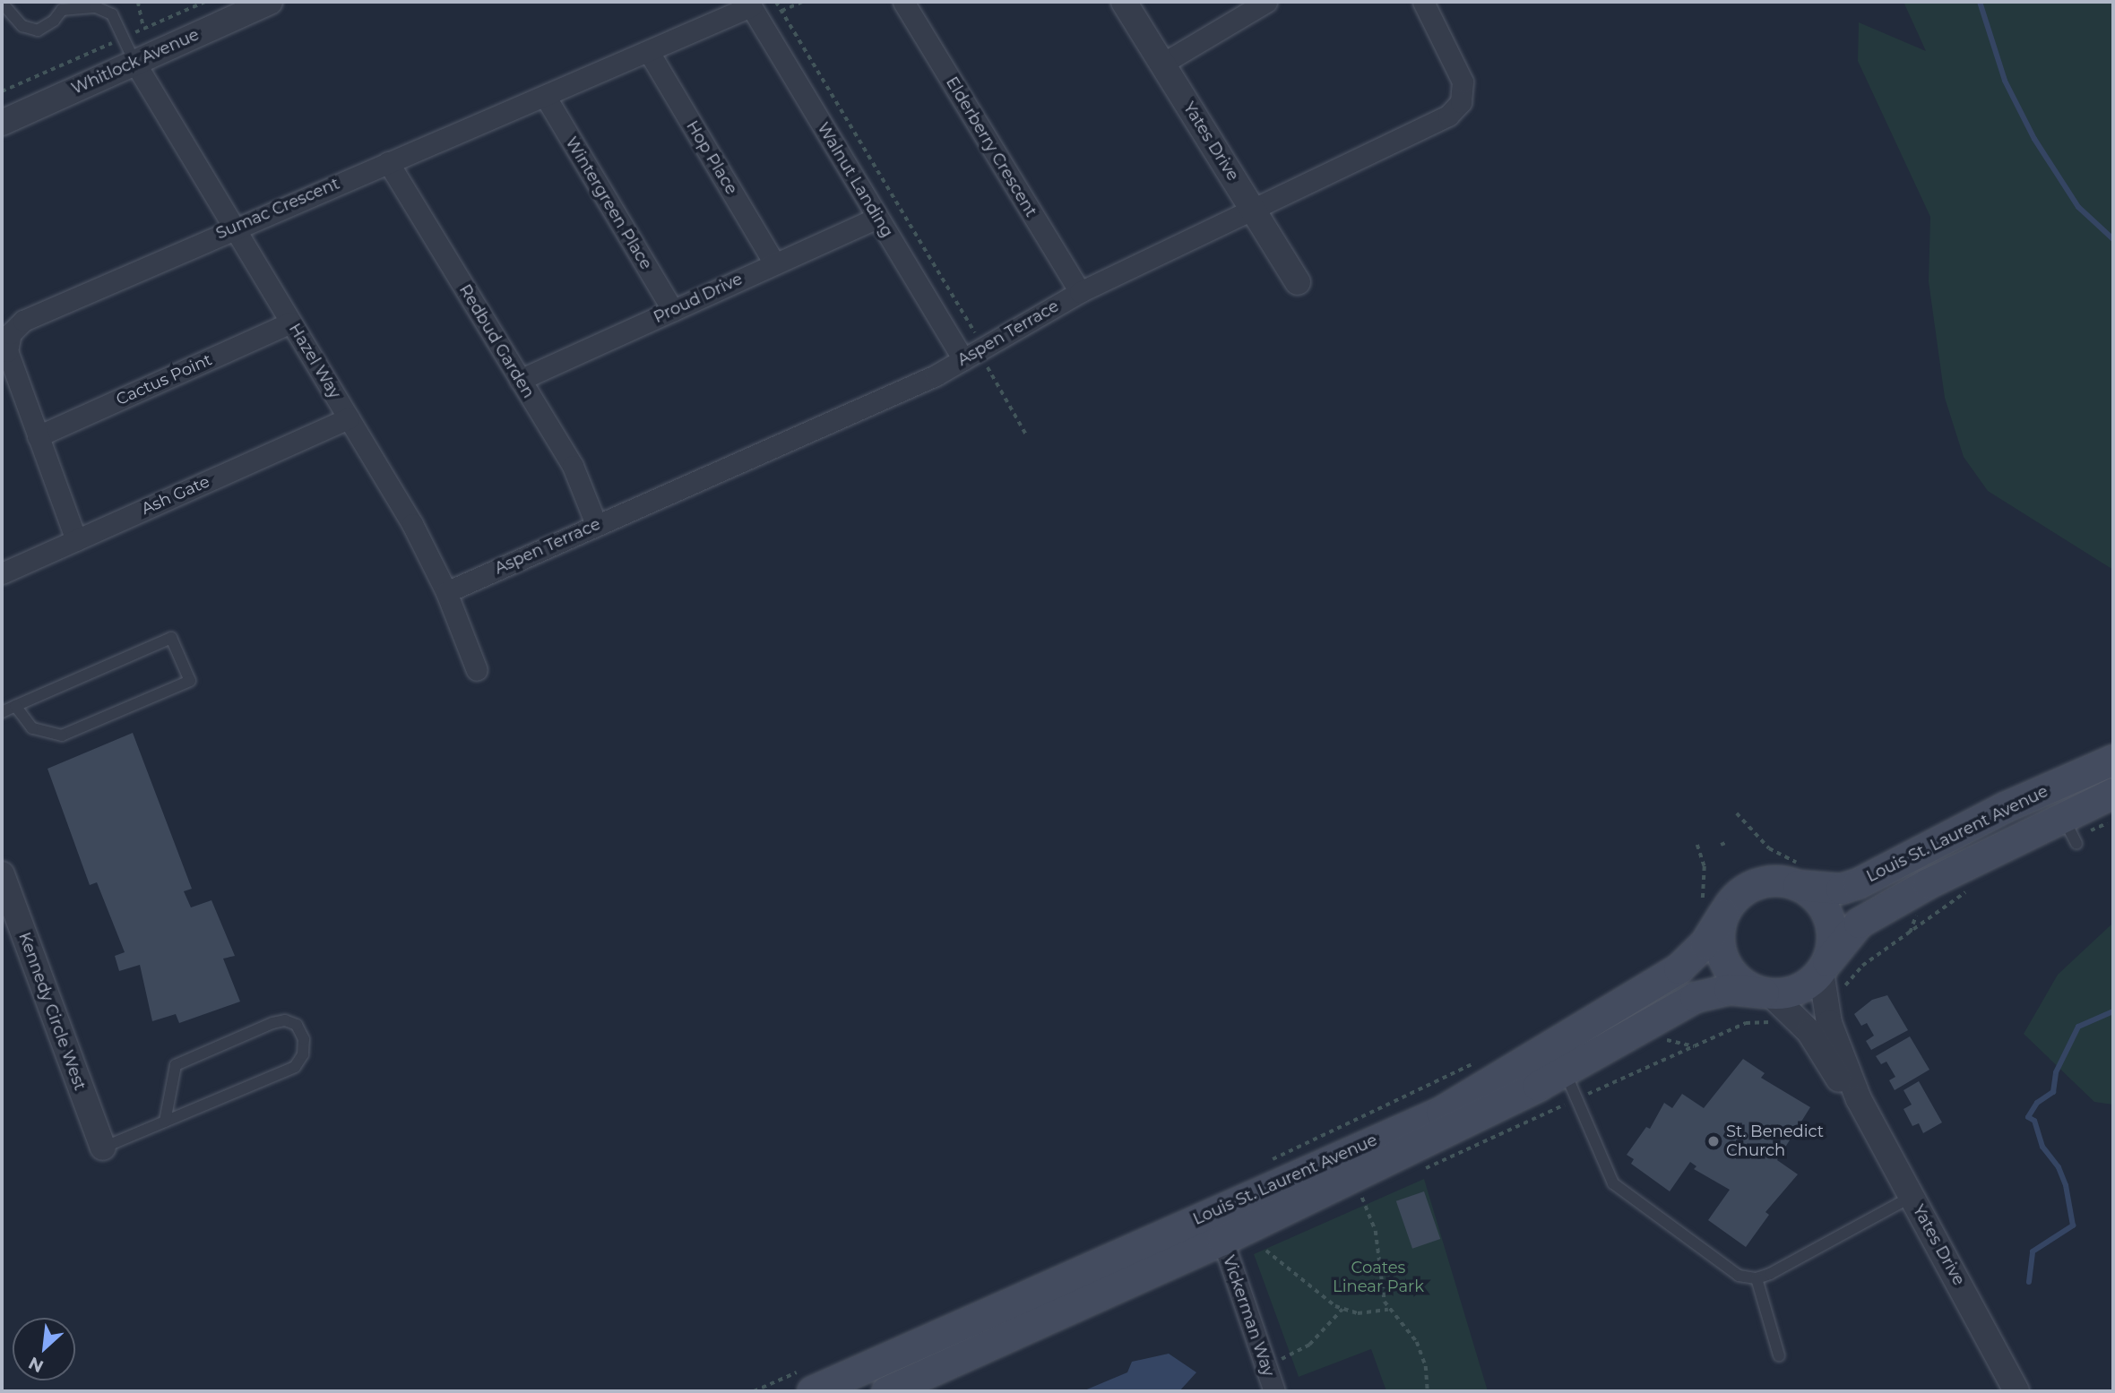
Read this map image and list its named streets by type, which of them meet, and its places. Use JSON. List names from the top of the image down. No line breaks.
{"streets":{"main road":["Louis St. Laurent Avenue"],"street":["Whitlock Avenue","Yates Drive","Elderberry Crescent","Hop Place","Walnut Landing","Wintergreen Place","Sumac Crescent","Proud Drive","Aspen Terrace","Redbud Garden","Hazel Way","Cactus Point","Ash Gate","Kennedy Circle West","Vickerman Way"]},"crossings":[["Whitlock Avenue","Hazel Way"],["Yates Drive","Aspen Terrace"],["Yates Drive","Louis St. Laurent Avenue"],["Elderberry Crescent","Aspen Terrace"],["Hop Place","Sumac Crescent"],["Hop Place","Proud Drive"],["Walnut Landing","Sumac Crescent"],["Walnut Landing","Proud Drive"],["Walnut Landing","Aspen Terrace"],["Wintergreen Place","Sumac Crescent"],["Wintergreen Place","Proud Drive"],["Sumac Crescent","Redbud Garden"],["Sumac Crescent","Hazel Way"],["Sumac Crescent","Cactus Point"],["Sumac Crescent","Ash Gate"],["Proud Drive","Redbud Garden"],["Aspen Terrace","Redbud Garden"],["Aspen Terrace","Hazel Way"],["Hazel Way","Cactus Point"],["Hazel Way","Ash Gate"],["Louis St. Laurent Avenue","Vickerman Way"]],"parks":["Coates Linear Park"],"places":["St. Benedict Church"],"north":"bottom left"}
